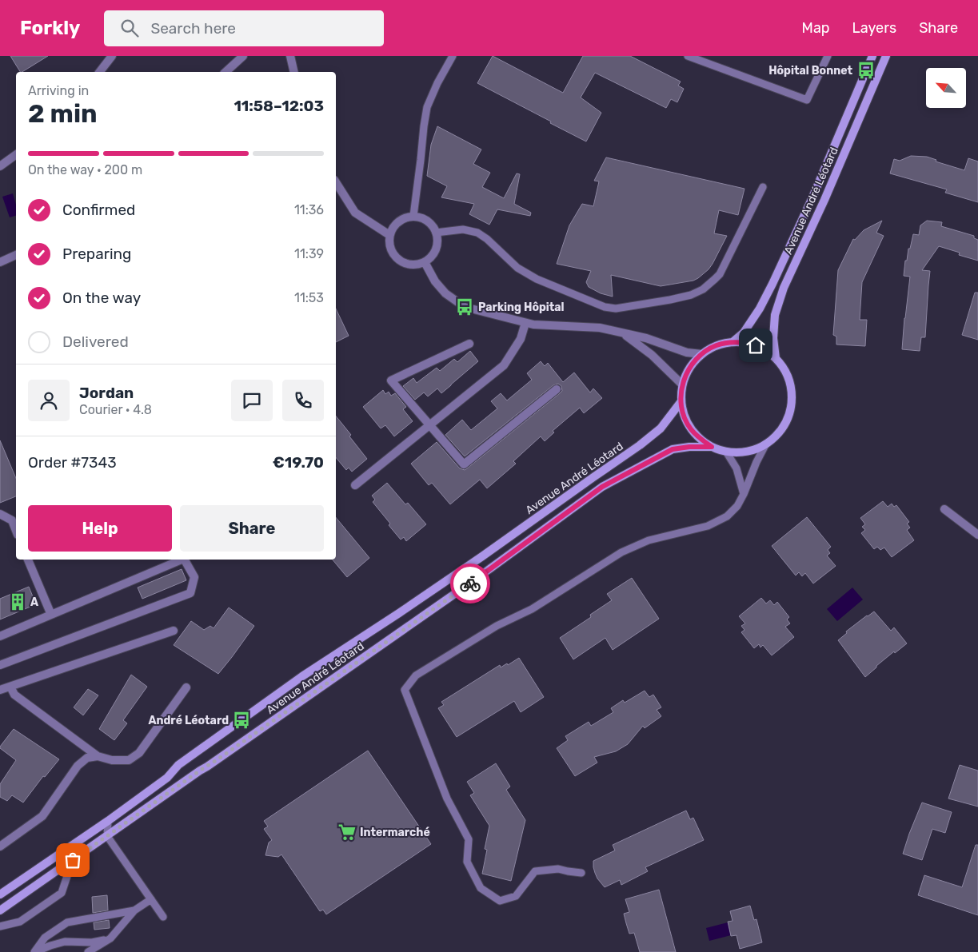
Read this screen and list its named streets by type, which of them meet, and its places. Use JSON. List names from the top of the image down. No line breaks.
{"streets":{"main road":["Avenue André Léotard"]},"places":{"bus stop":["Hôpital Bonnet","Parking Hôpital","André Léotard"],"building":["A"],"supermarket":["Intermarché"]},"north":"top left","page":{"header":"Forkly","search":"Search here","nav":["Map","Layers","Share"],"heading":["2 min","Arriving in","11:58–12:03"],"panel":["Jordan","Courier · 4.8","Order #7343","€19.70"],"bar":"On the way · 200 m","list":[["Confirmed","11:36"],["Preparing","11:39"],["On the way","11:53"],"Delivered"],"buttons":["Help","Share"]}}
